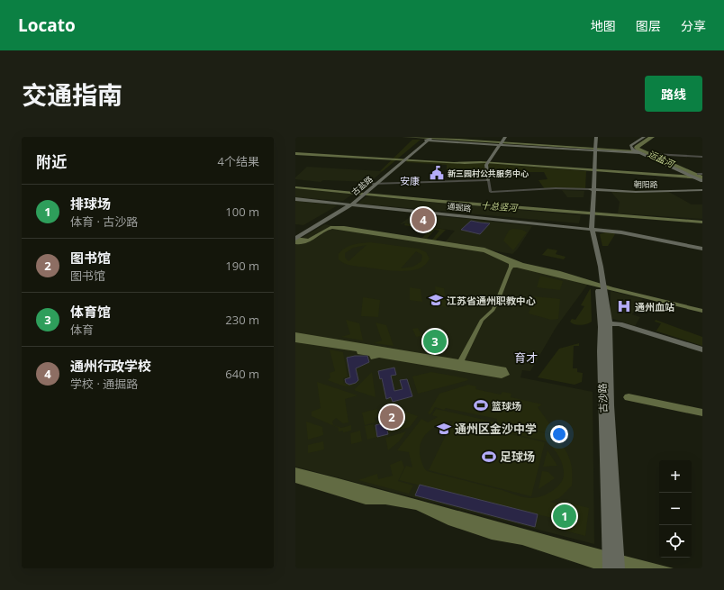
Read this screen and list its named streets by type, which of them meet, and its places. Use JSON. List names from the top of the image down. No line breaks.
{"streets":{"main road":["朝阳路","古盐路","通掘路","古沙路"]},"crossings":[["朝阳路","古沙路"],["古盐路","通掘路"],["通掘路","古沙路"]],"districts":["安康","育才"],"water":["运盐河","十总竖河"],"places":{"public building":["新三园村公共服务中心"],"school or university":["江苏省通州职教中心","通州区金沙中学"],"hospital":["通州血站"],"sports":["篮球场","足球场"]},"page":{"header":"Locato","nav":["地图","图层","分享"],"title":"交通指南","buttons":"路线","heading":["附近","4个结果"],"list":[{"mark":"1","name":"排球场","note":"体育 · 古沙路","value":"100 m"},{"mark":"2","name":"图书馆","note":"图书馆","value":"190 m"},{"mark":"3","name":"体育馆","note":"体育","value":"230 m"},{"mark":"4","name":"通州行政学校","note":"学校 · 通掘路","value":"640 m"}],"pins":["4","3","2","1"],"map_buttons":["+","−"]}}
